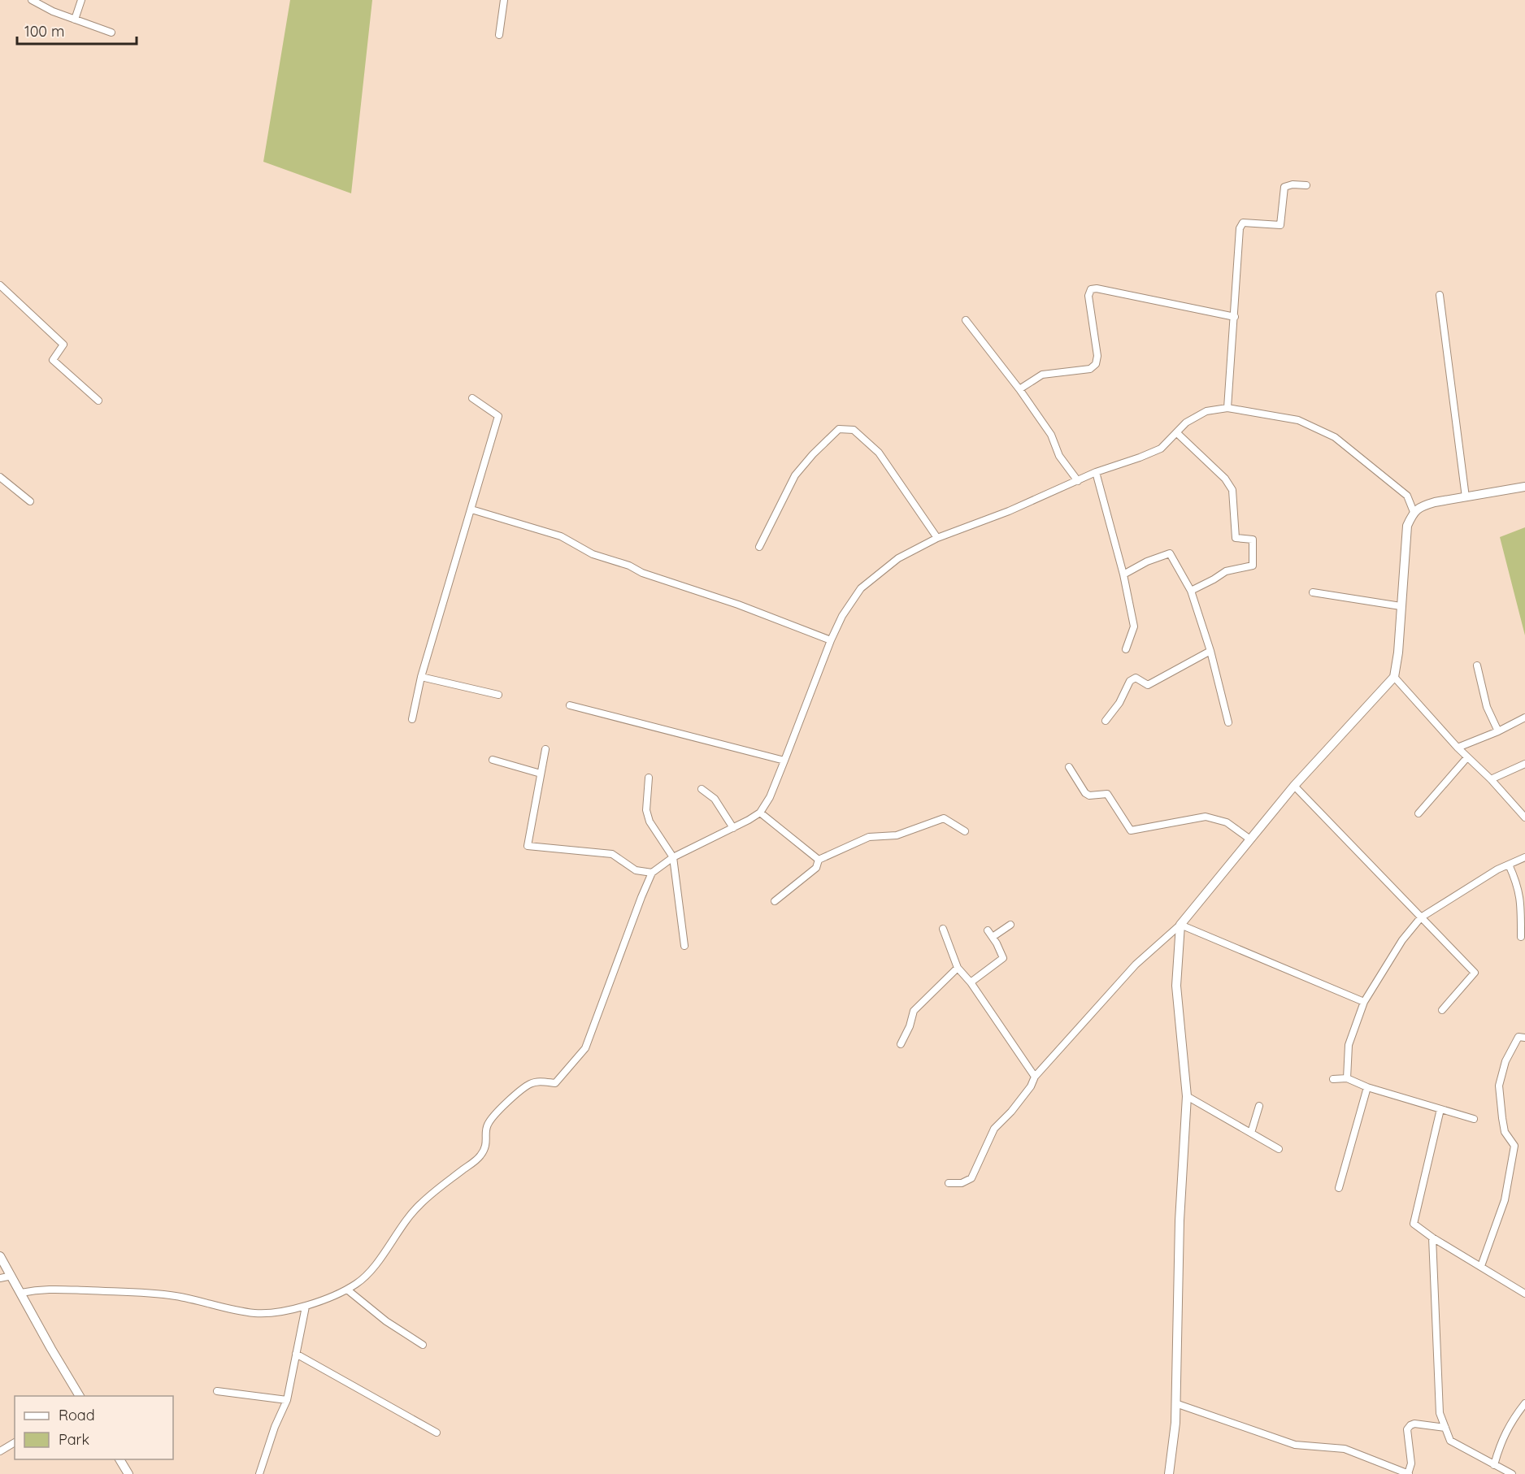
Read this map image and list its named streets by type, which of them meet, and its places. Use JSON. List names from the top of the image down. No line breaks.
{"legend":["Road","Park"],"scale_bar":"100 m"}
